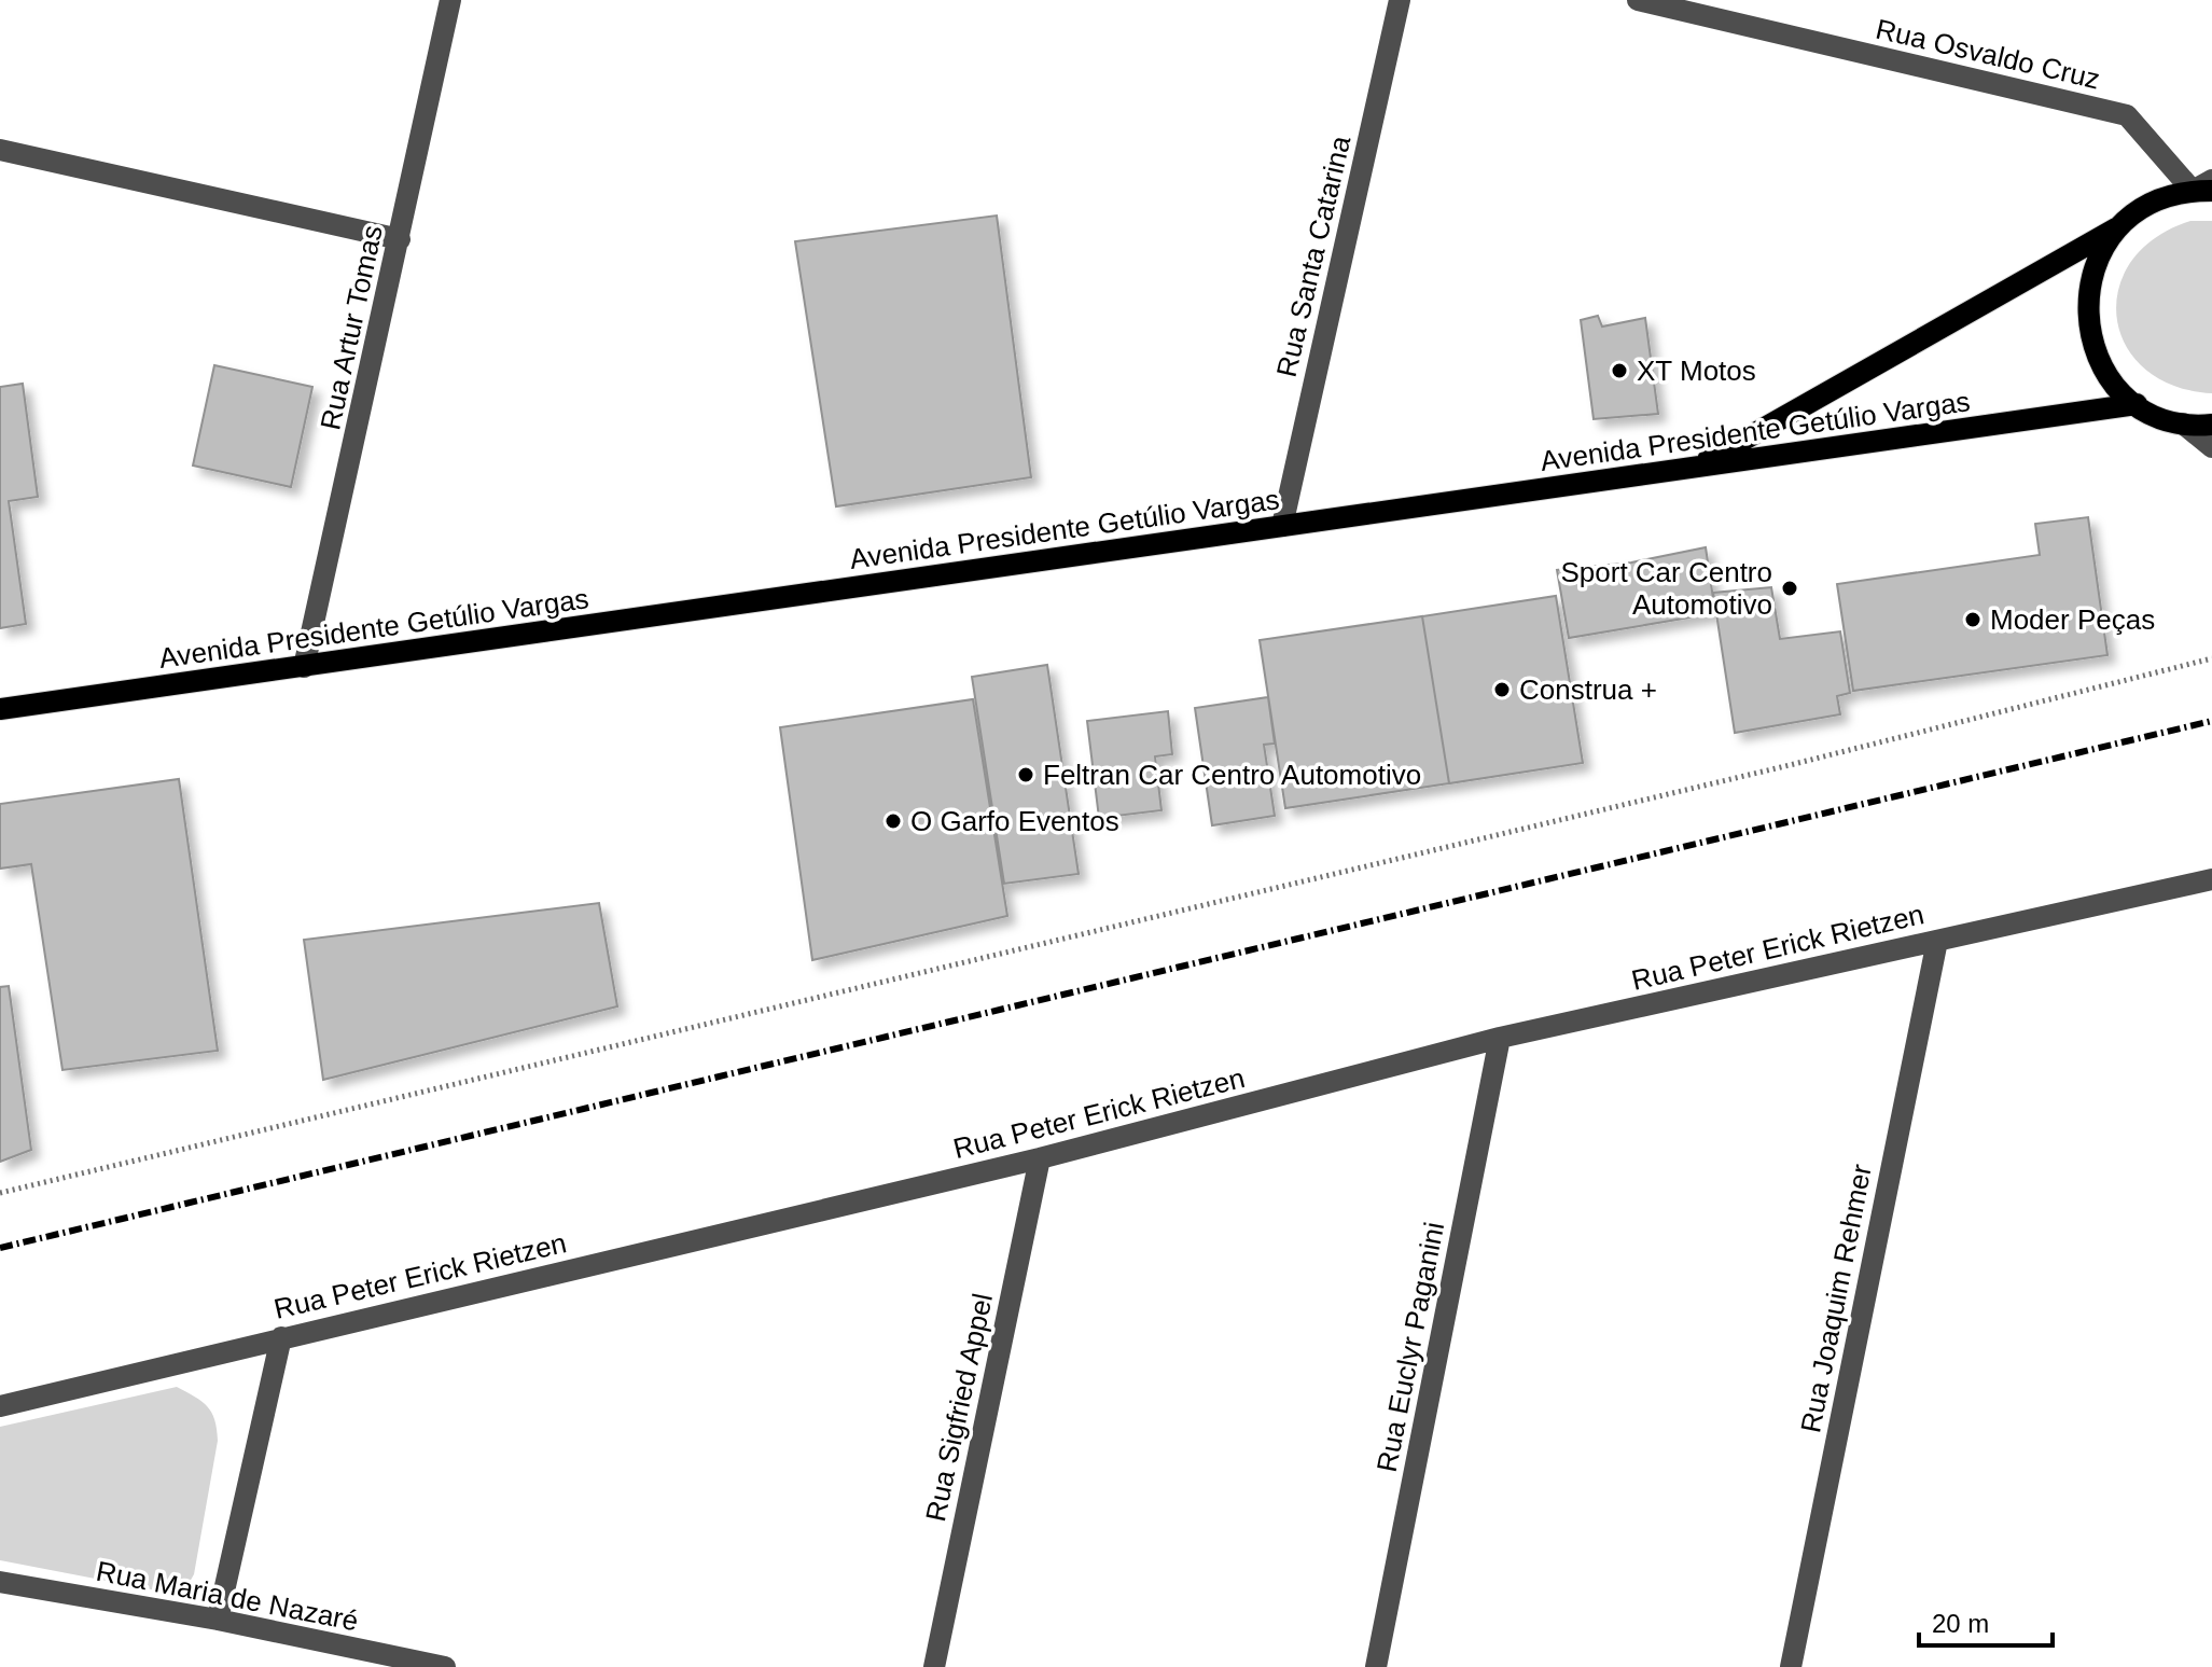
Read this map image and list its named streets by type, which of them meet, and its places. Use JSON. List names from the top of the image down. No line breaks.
{"streets":{"main road":["Avenida Presidente Getúlio Vargas"],"street":["Rua Osvaldo Cruz","Rua Santa Catarina","Rua Artur Tomas","Rua Peter Erick Rietzen","Rua Joaquim Rehmer","Rua Euclyr Paganini","Rua Sigfried Appel","Rua Maria de Nazaré"]},"crossings":[["Rua Santa Catarina","Avenida Presidente Getúlio Vargas"],["Rua Artur Tomas","Avenida Presidente Getúlio Vargas"],["Rua Peter Erick Rietzen","Rua Joaquim Rehmer"],["Rua Peter Erick Rietzen","Rua Euclyr Paganini"],["Rua Peter Erick Rietzen","Rua Sigfried Appel"]],"places":["XT Motos","Sport Car Centro Automotivo","Moder Peças","Construa +","Feltran Car Centro Automotivo","O Garfo Eventos"],"scale_bar":"20 m"}
